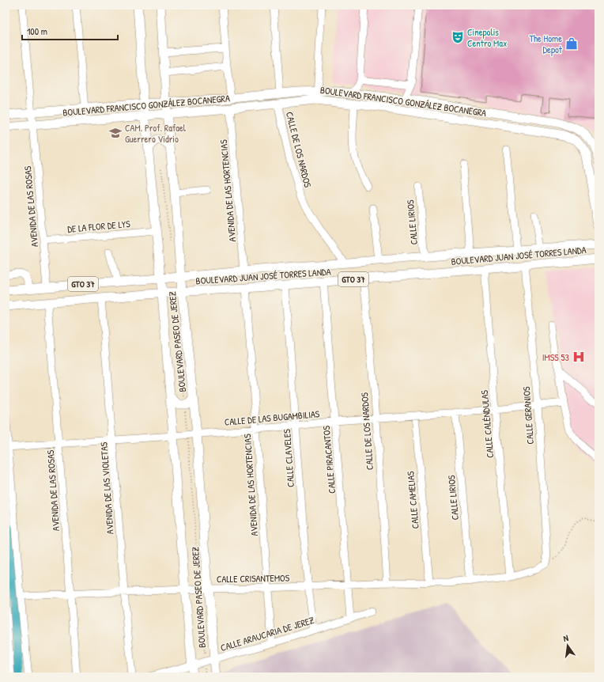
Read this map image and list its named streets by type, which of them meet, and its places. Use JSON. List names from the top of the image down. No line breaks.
{"streets":{"main road":["BOULEVARD FRANCISCO GONZÁLEZ BOCANEGRA","BOULEVARD JUAN JOSÉ TORRES LANDA","GTO 37","BOULEVARD PASEO DE JEREZ"],"street":["CALLE DE LOS NARDOS","AVENIDA DE LAS HORTENCIAS","AVENIDA DE LAS ROSAS","CALLE LIRIOS","DE LA FLOR DE LYS","CALLE GERANIOS","CALLE DE LAS BUGAMBILIAS","CALLE CALÉNDULAS","CALLE CLAVELES","CALLE PIRACANTOS","AVENIDA DE LAS VIOLETAS","CALLE CAMELIAS","CALLE CRISANTEMOS","CALLE ARAUCARIA DE JEREZ"]},"crossings":[["BOULEVARD FRANCISCO GONZÁLEZ BOCANEGRA","CALLE DE LOS NARDOS"],["BOULEVARD FRANCISCO GONZÁLEZ BOCANEGRA","AVENIDA DE LAS HORTENCIAS"],["BOULEVARD FRANCISCO GONZÁLEZ BOCANEGRA","AVENIDA DE LAS ROSAS"],["BOULEVARD FRANCISCO GONZÁLEZ BOCANEGRA","BOULEVARD PASEO DE JEREZ"],["CALLE DE LOS NARDOS","BOULEVARD JUAN JOSÉ TORRES LANDA"],["CALLE DE LOS NARDOS","CALLE DE LAS BUGAMBILIAS"],["CALLE DE LOS NARDOS","CALLE CRISANTEMOS"],["AVENIDA DE LAS HORTENCIAS","BOULEVARD JUAN JOSÉ TORRES LANDA"],["AVENIDA DE LAS HORTENCIAS","CALLE DE LAS BUGAMBILIAS"],["AVENIDA DE LAS HORTENCIAS","CALLE CRISANTEMOS"],["AVENIDA DE LAS HORTENCIAS","CALLE ARAUCARIA DE JEREZ"],["AVENIDA DE LAS ROSAS","DE LA FLOR DE LYS"],["AVENIDA DE LAS ROSAS","BOULEVARD JUAN JOSÉ TORRES LANDA"],["AVENIDA DE LAS ROSAS","CALLE DE LAS BUGAMBILIAS"],["AVENIDA DE LAS ROSAS","CALLE CRISANTEMOS"],["CALLE LIRIOS","BOULEVARD JUAN JOSÉ TORRES LANDA"],["CALLE LIRIOS","CALLE DE LAS BUGAMBILIAS"],["CALLE LIRIOS","CALLE CRISANTEMOS"],["DE LA FLOR DE LYS","BOULEVARD PASEO DE JEREZ"],["BOULEVARD JUAN JOSÉ TORRES LANDA","BOULEVARD PASEO DE JEREZ"],["BOULEVARD JUAN JOSÉ TORRES LANDA","CALLE GERANIOS"],["BOULEVARD JUAN JOSÉ TORRES LANDA","CALLE CALÉNDULAS"],["BOULEVARD JUAN JOSÉ TORRES LANDA","CALLE CLAVELES"],["BOULEVARD JUAN JOSÉ TORRES LANDA","CALLE PIRACANTOS"],["BOULEVARD JUAN JOSÉ TORRES LANDA","AVENIDA DE LAS VIOLETAS"],["BOULEVARD PASEO DE JEREZ","CALLE DE LAS BUGAMBILIAS"],["BOULEVARD PASEO DE JEREZ","CALLE CRISANTEMOS"],["BOULEVARD PASEO DE JEREZ","CALLE ARAUCARIA DE JEREZ"],["CALLE GERANIOS","CALLE DE LAS BUGAMBILIAS"],["CALLE DE LAS BUGAMBILIAS","CALLE CALÉNDULAS"],["CALLE DE LAS BUGAMBILIAS","CALLE CLAVELES"],["CALLE DE LAS BUGAMBILIAS","CALLE PIRACANTOS"],["CALLE DE LAS BUGAMBILIAS","AVENIDA DE LAS VIOLETAS"],["CALLE DE LAS BUGAMBILIAS","CALLE CAMELIAS"],["CALLE CLAVELES","CALLE CRISANTEMOS"],["CALLE CLAVELES","CALLE ARAUCARIA DE JEREZ"],["CALLE PIRACANTOS","CALLE CRISANTEMOS"],["CALLE PIRACANTOS","CALLE ARAUCARIA DE JEREZ"],["AVENIDA DE LAS VIOLETAS","CALLE CRISANTEMOS"],["CALLE CAMELIAS","CALLE CRISANTEMOS"]],"places":{"theatre":["Cinepolis Centro Max"],"shop":["The Home Depot"],"school or university":["CAM. Prof. Rafael Guerrero Vidrio"],"hospital":["IMSS 53"]},"scale_bar":"100 m","north":"top"}
